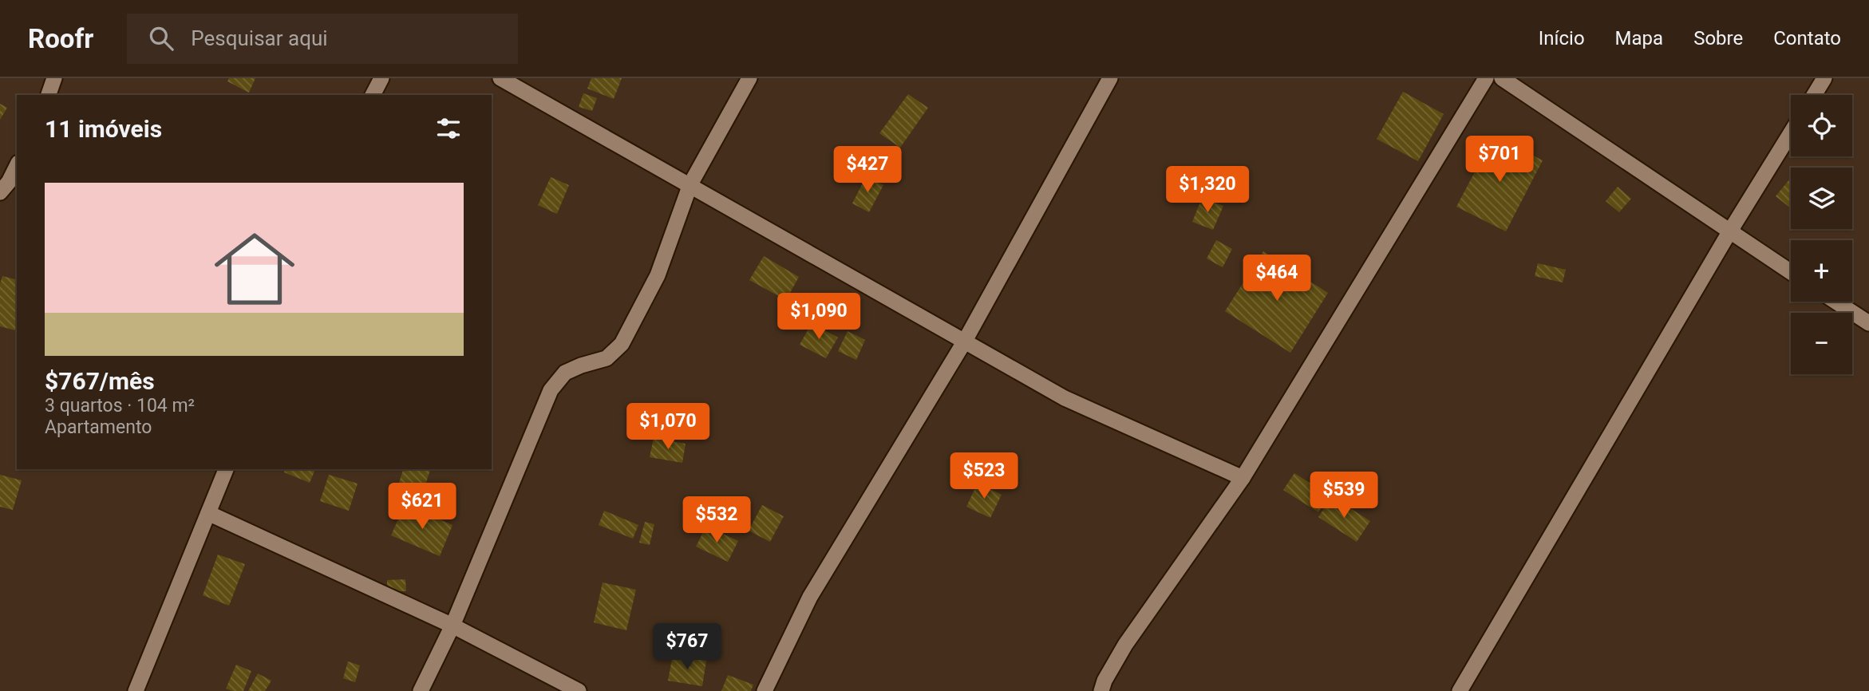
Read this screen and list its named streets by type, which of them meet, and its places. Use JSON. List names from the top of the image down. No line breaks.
{"page":{"header":"Roofr","search":"Pesquisar aqui","nav":["Início","Mapa","Sobre","Contato"],"map_buttons":["+","−"],"heading":"11 imóveis","price":["$701","$427","$1,320","$464","$1,090","$1,070","$523","$539","$621","$532","$767"],"list":[{"name":"$767/mês","note":"3 quartos · 104 m² · Apartamento"}]}}
